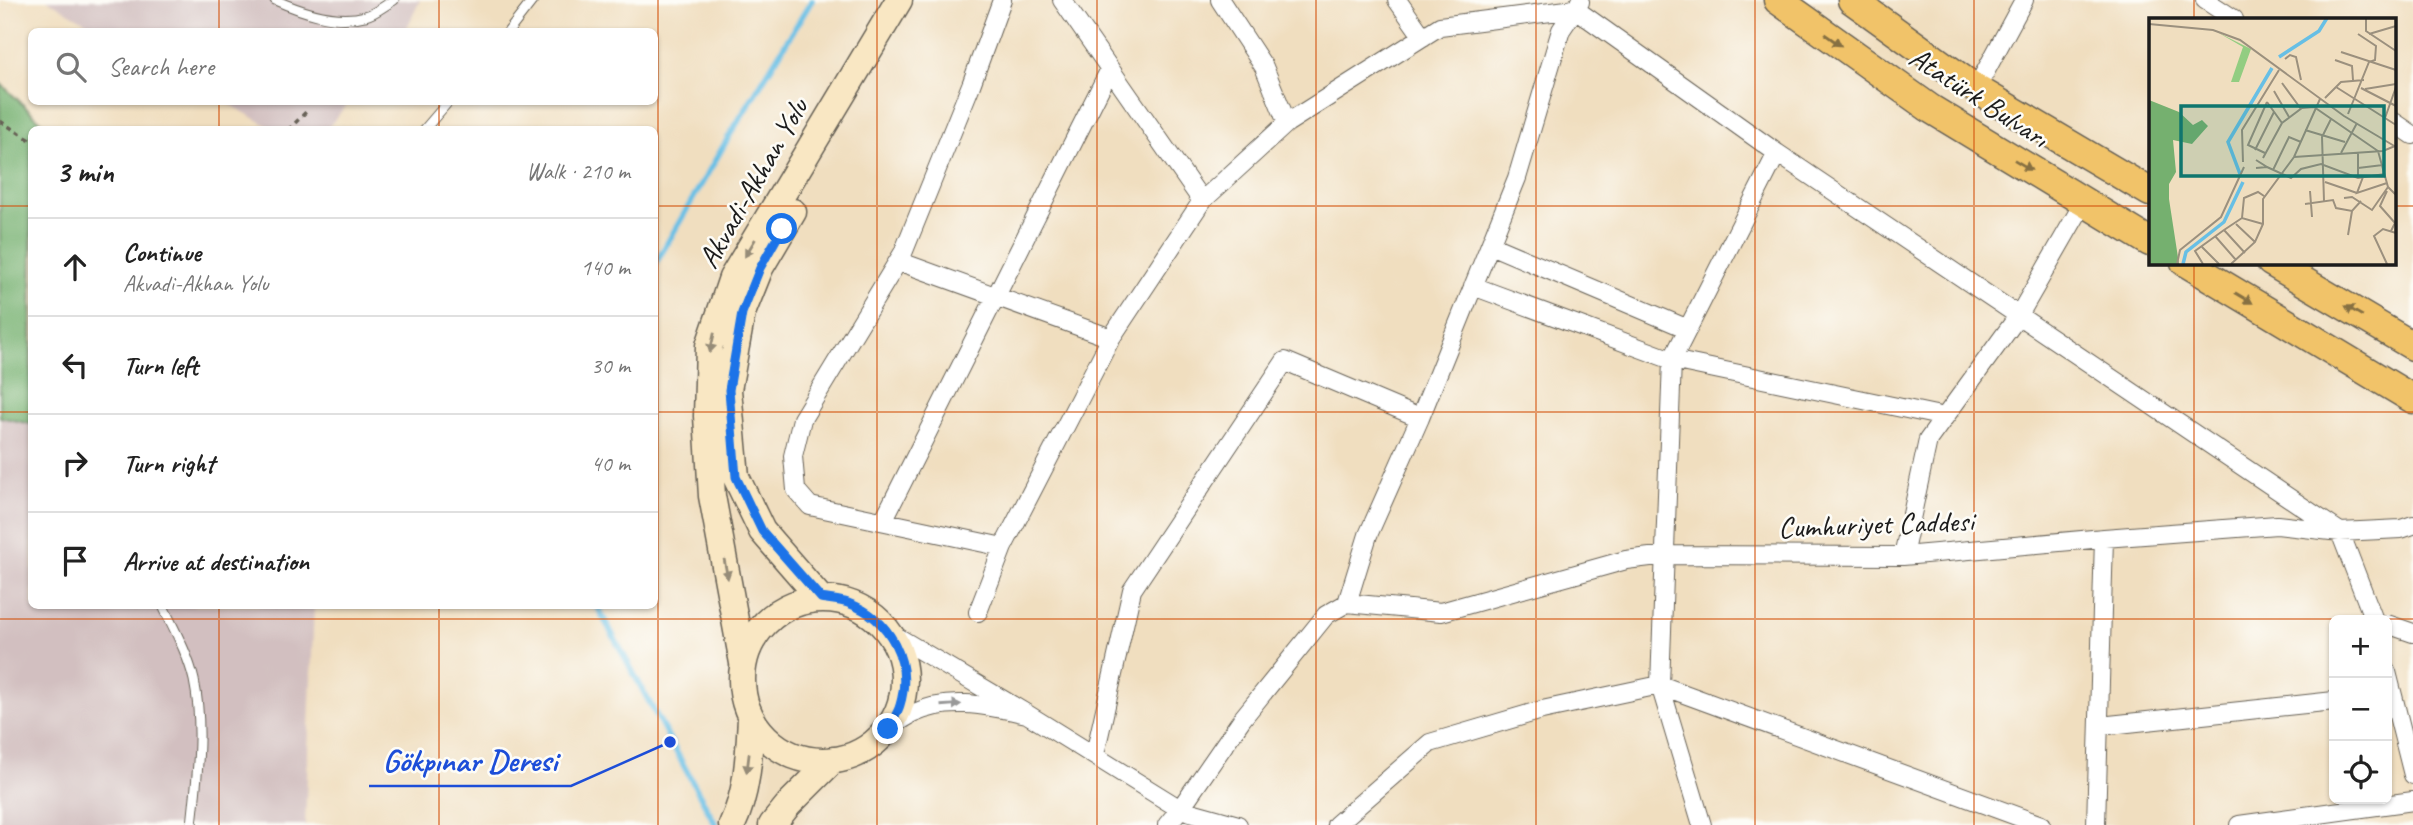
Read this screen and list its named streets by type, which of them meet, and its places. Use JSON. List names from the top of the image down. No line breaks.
{"streets":{"main road":["Atatürk Bulvarı","Akvadi-Akhan Yolu"],"street":["Cumhuriyet Caddesi"]},"one_way":["Akvadi-Akhan Yolu"],"places":["Gökpınar Deresi"],"page":{"search":"Search here","heading":["3 min","Walk · 210 m"],"list":[["Continue","Akvadi-Akhan Yolu","140 m"],["Turn left","30 m"],["Turn right","40 m"],"Arrive at destination"],"map_buttons":["+","−"]}}
